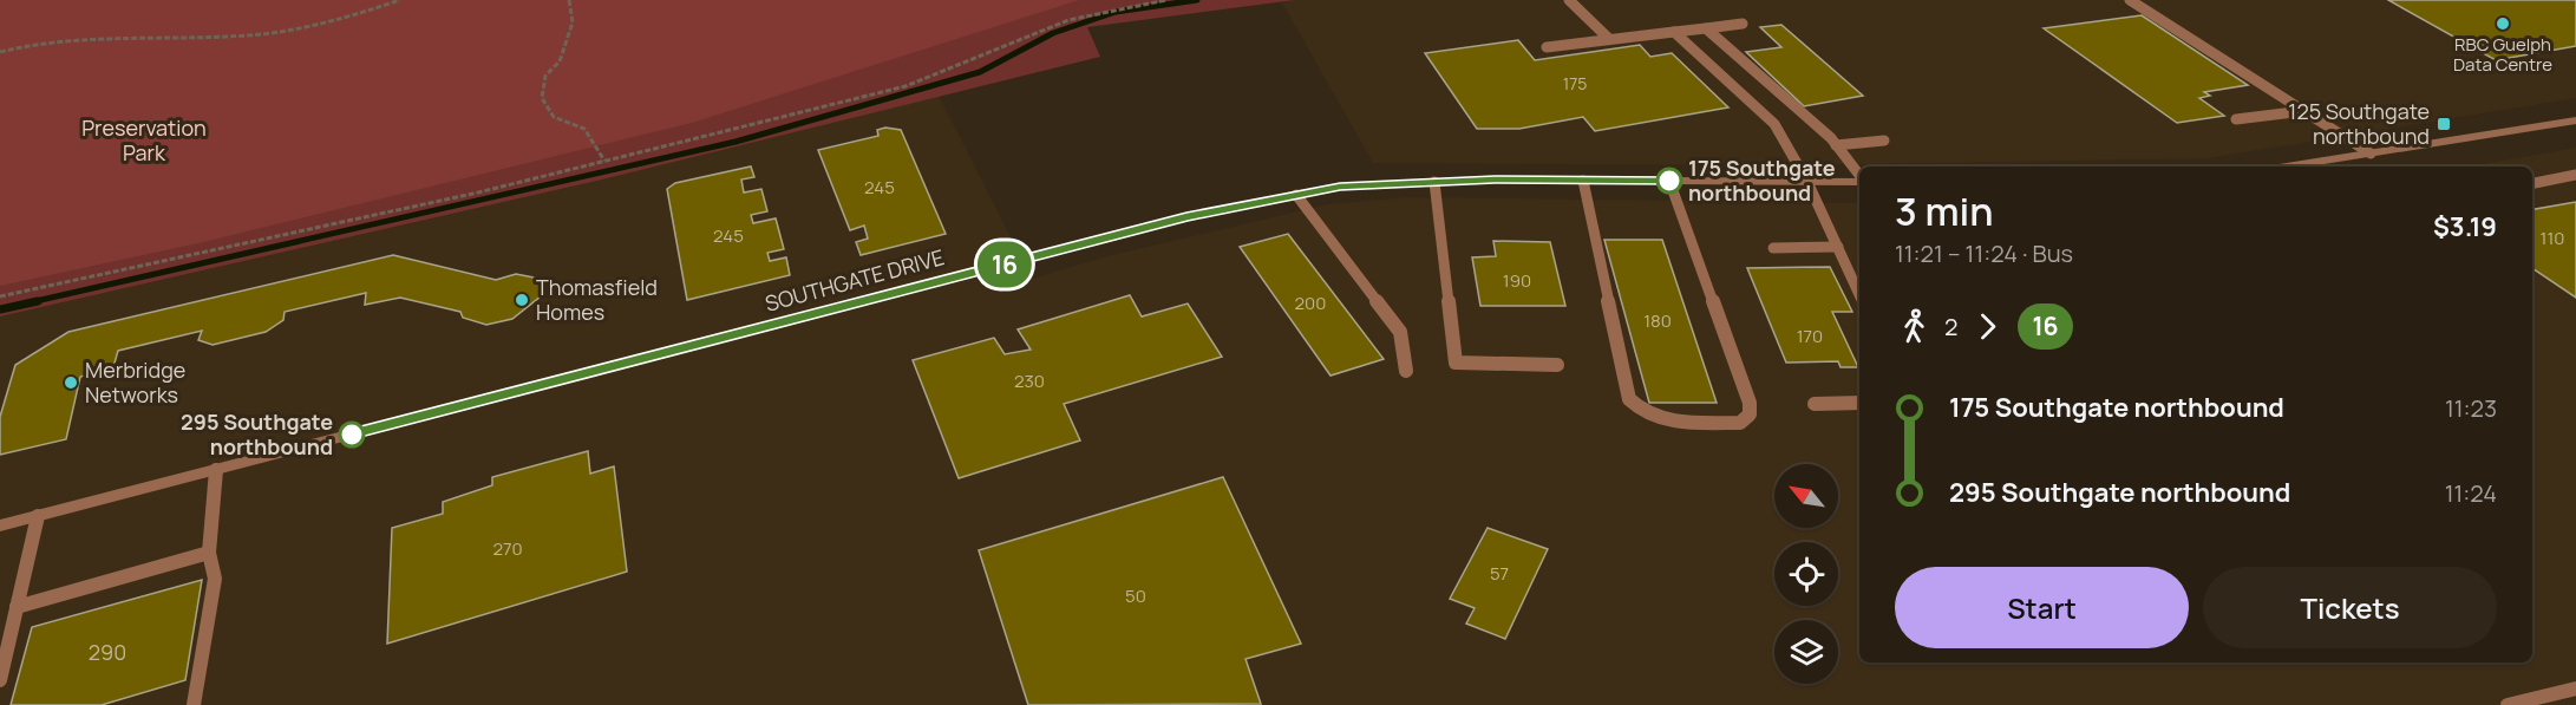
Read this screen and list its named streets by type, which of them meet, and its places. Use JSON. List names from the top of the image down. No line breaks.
{"streets":{"street":["SOUTHGATE DRIVE"]},"parks":["Preservation Park"],"places":{"other":["RBC Guelph Data Centre","175 Southgate northbound","Thomasfield Homes","Merbridge Networks","295 Southgate northbound"],"transit":["125 Southgate northbound"]},"lines":["bus line 16"],"house_numbers":["175","245","245","110","190","200","180","170","230","270","57","50","290"],"north":"top left","page":{"on_map":"16","heading":["3 min","11:21 – 11:24 · Bus","$3.19"],"legs":["2","16"],"list":[{"name":"175 Southgate northbound","value":"11:23"},{"name":"295 Southgate northbound","value":"11:24"}],"buttons":["Start","Tickets"]}}
